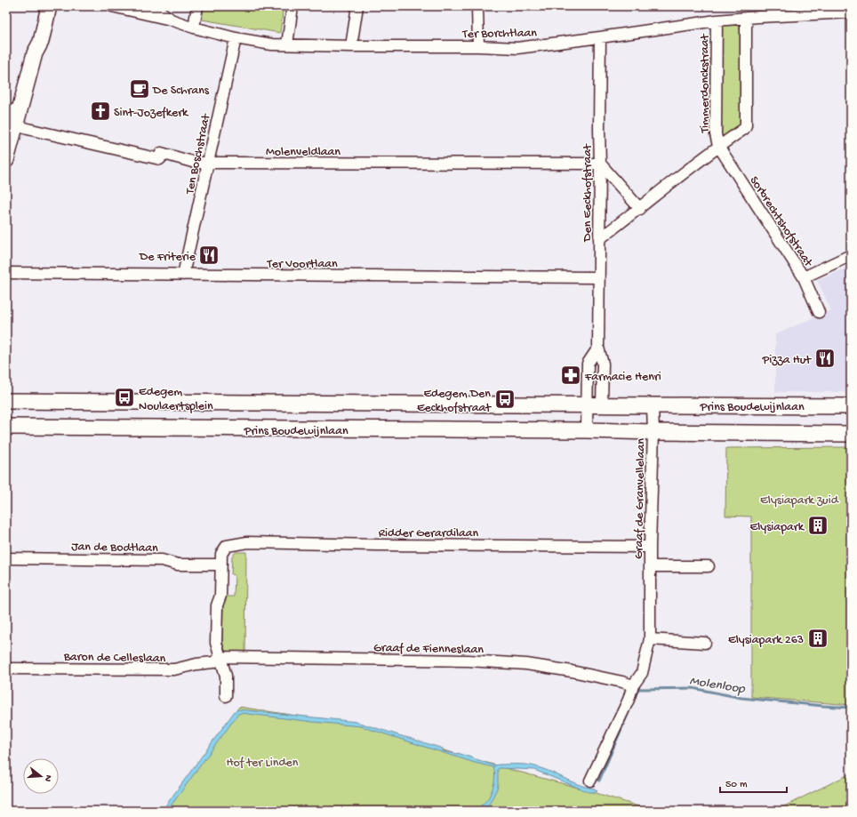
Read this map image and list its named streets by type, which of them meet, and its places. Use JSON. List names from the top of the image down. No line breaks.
{"streets":{"main road":["Prins Boudewijnlaan"],"street":["Ter Borchtlaan","Timmerdonckstraat","Molenveldlaan","Ten Boschstraat","Den Eeckhofstraat","Sorbrechtshofstraat","Ter Voortlaan","Graaf de Granvellelaan","Ridder Gerardilaan","Jan de Bodtlaan","Graaf de Fienneslaan","Baron de Celleslaan"]},"crossings":[["Ter Borchtlaan","Timmerdonckstraat"],["Ter Borchtlaan","Ten Boschstraat"],["Ter Borchtlaan","Den Eeckhofstraat"],["Timmerdonckstraat","Den Eeckhofstraat"],["Timmerdonckstraat","Sorbrechtshofstraat"],["Molenveldlaan","Ten Boschstraat"],["Molenveldlaan","Den Eeckhofstraat"],["Ten Boschstraat","Ter Voortlaan"],["Den Eeckhofstraat","Ter Voortlaan"],["Den Eeckhofstraat","Prins Boudewijnlaan"],["Prins Boudewijnlaan","Graaf de Granvellelaan"],["Graaf de Granvellelaan","Ridder Gerardilaan"],["Graaf de Granvellelaan","Graaf de Fienneslaan"],["Ridder Gerardilaan","Jan de Bodtlaan"],["Ridder Gerardilaan","Graaf de Fienneslaan"],["Ridder Gerardilaan","Baron de Celleslaan"],["Graaf de Fienneslaan","Baron de Celleslaan"]],"water":["Molenloop"],"parks":["Elysiapark zuid","Hof ter Linden"],"places":{"cafe":["De Schrans"],"church":["Sint-Jozefkerk"],"restaurant":["De Friterie","Pizza Hut"],"pharmacy":["Farmacie Henri"],"bus stop":["Edegem Noulaertsplein","Edegem Den Eeckhofstraat"],"building":["Elysiapark","Elysiapark 263"]},"scale_bar":"50 m","north":"right"}
